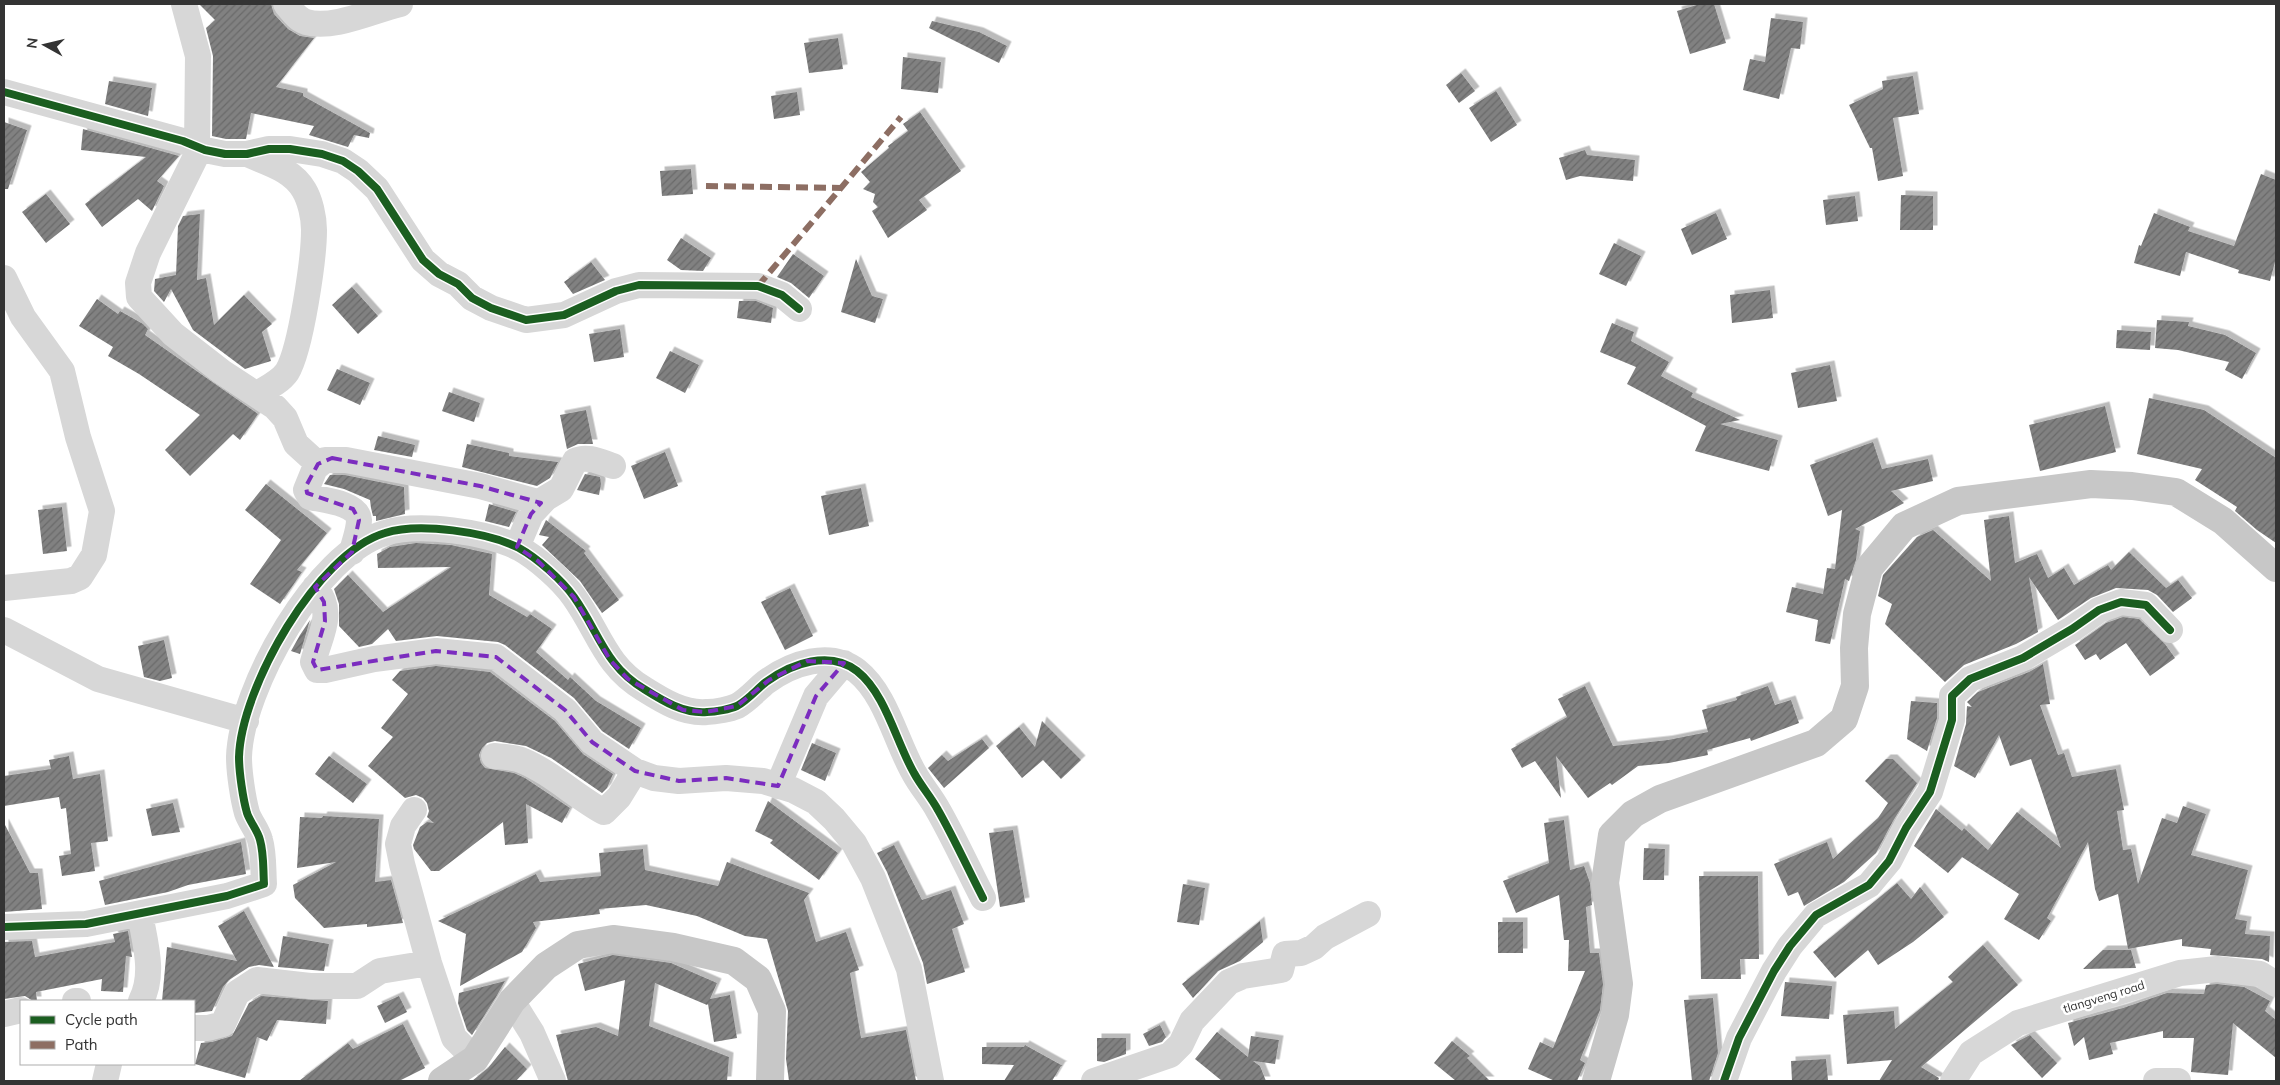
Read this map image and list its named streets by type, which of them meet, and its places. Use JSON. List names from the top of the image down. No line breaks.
{"streets":{"street":["tlangveng road"]},"legend":["Cycle path","Path"],"north":"left"}
